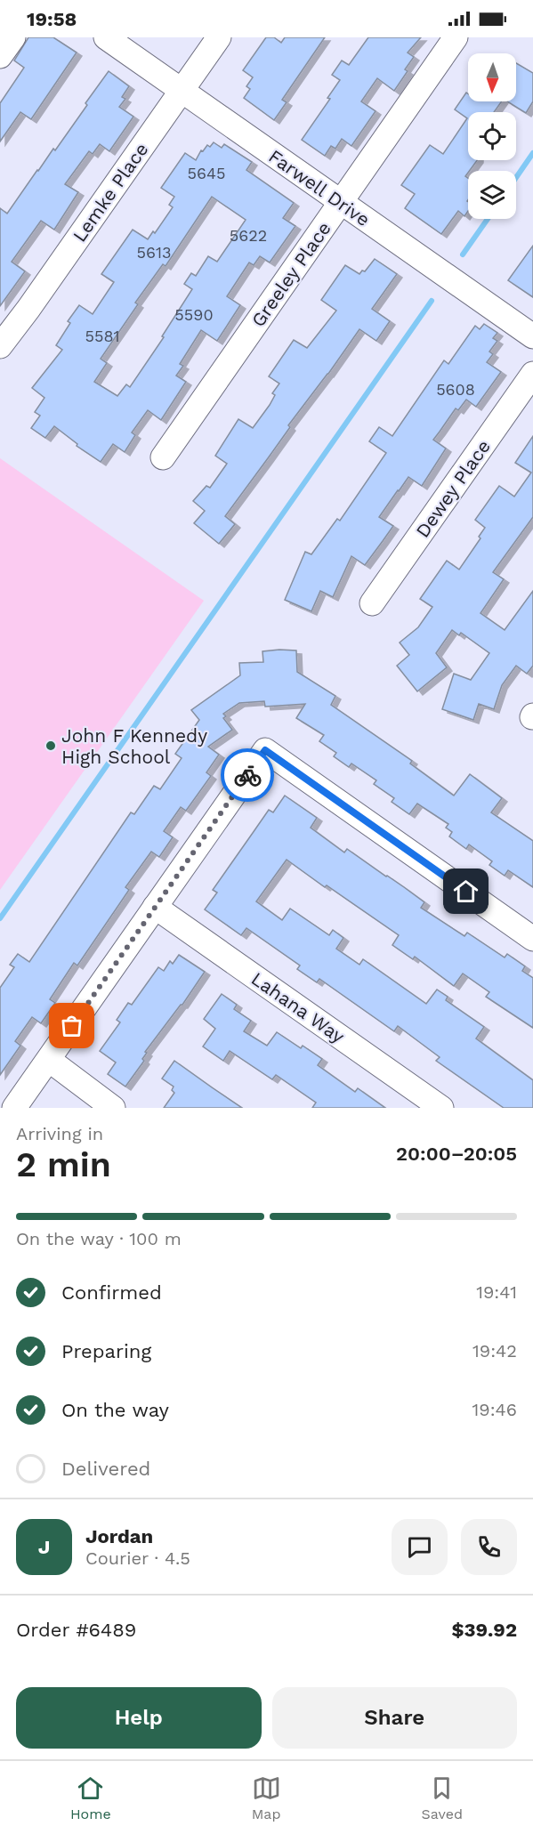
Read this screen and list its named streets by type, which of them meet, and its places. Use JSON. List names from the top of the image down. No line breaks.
{"streets":{"street":["Farwell Drive","Lemke Place","Greeley Place","Dewey Place","Lahana Way"]},"crossings":[["Farwell Drive","Lemke Place"],["Farwell Drive","Greeley Place"]],"places":["John F Kennedy High School"],"house_numbers":["5645","5622","5613","5590","5581","5608"],"north":"bottom","page":{"status":"19:58","heading":["2 min","Arriving in","20:00–20:05"],"panel":["Jordan","Courier · 4.5","Order #6489","$39.92"],"bar":"On the way · 100 m","list":[["Confirmed","19:41"],["Preparing","19:42"],["On the way","19:46"],"Delivered"],"round":"J","buttons":["Help","Share"],"tabs":["Home","Map","Saved"]}}
